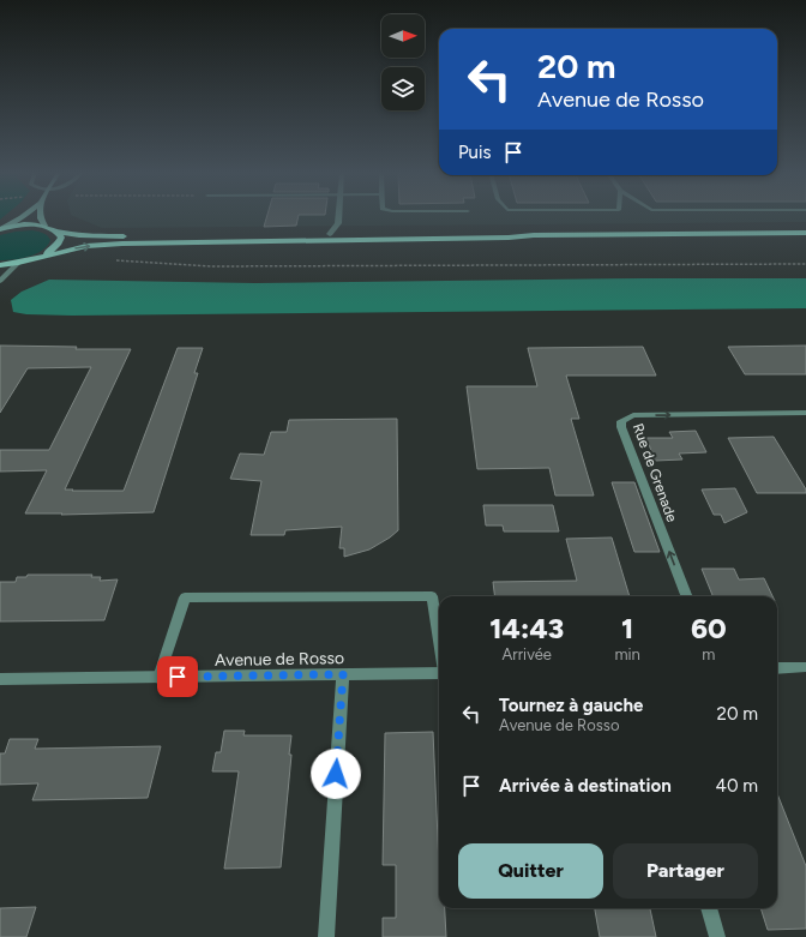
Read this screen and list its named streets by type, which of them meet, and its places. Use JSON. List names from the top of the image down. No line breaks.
{"streets":{"street":["Rue de Grenade","Avenue de Rosso"]},"north":"right","page":{"turn":["20 m","Avenue de Rosso"],"then":"Puis","eta":["14:43","Arrivée","1","min","60","m"],"list":[{"name":"Tournez à gauche","note":"Avenue de Rosso","value":"20 m"},{"name":"Arrivée à destination","value":"40 m"}],"buttons":["Quitter","Partager"]}}
